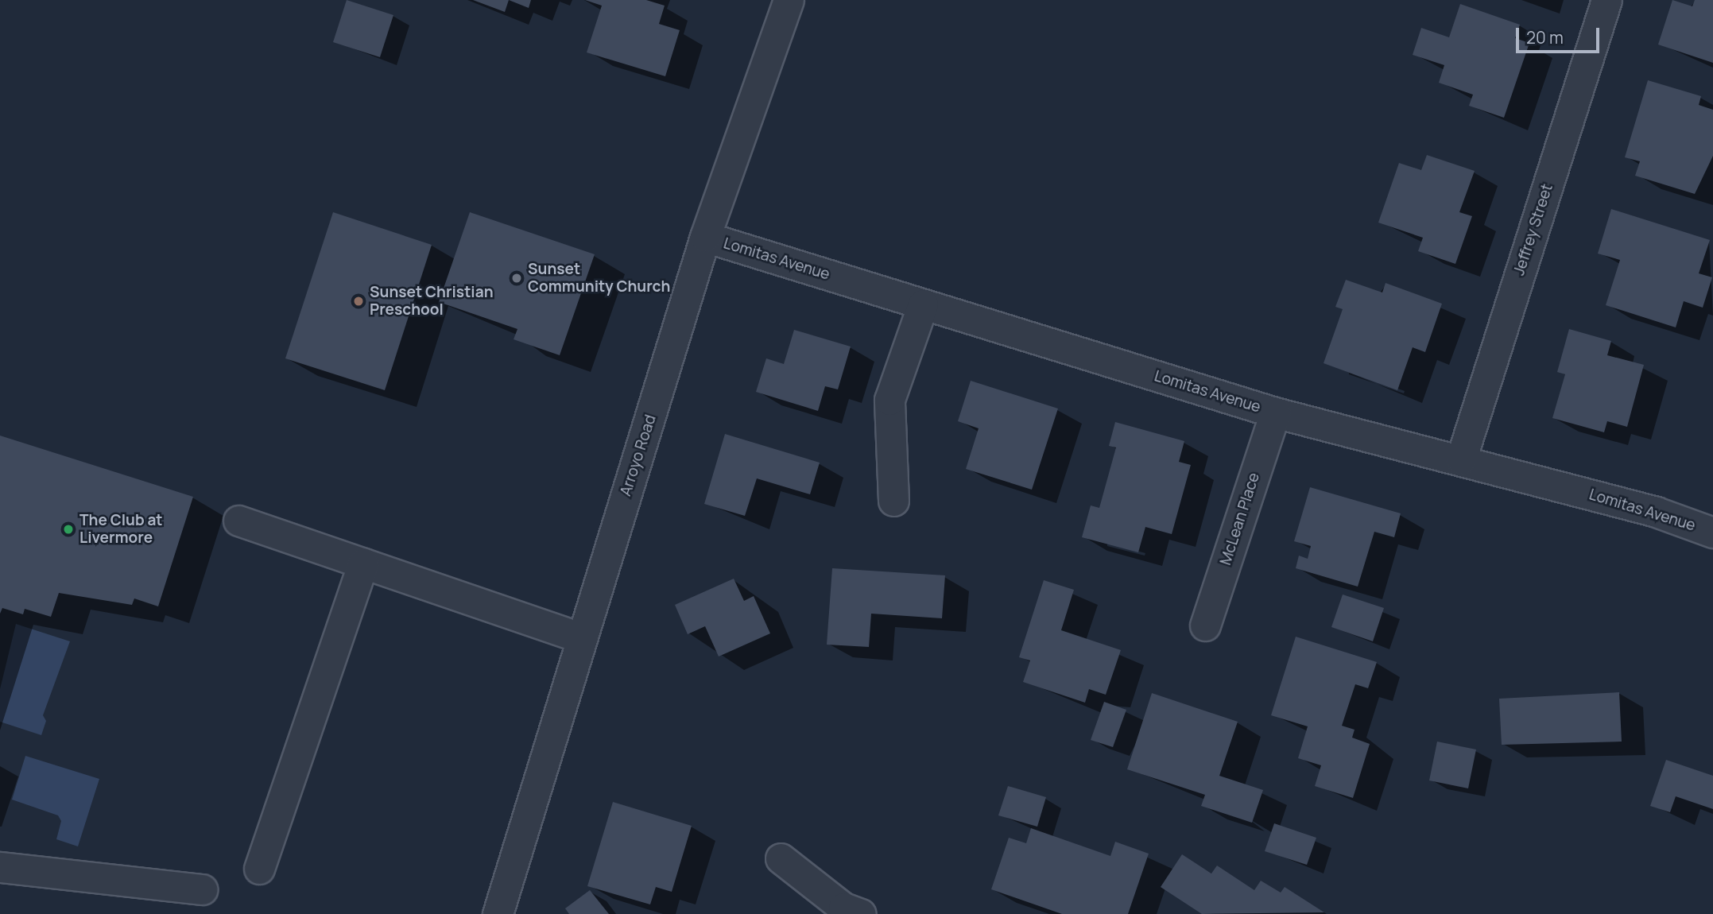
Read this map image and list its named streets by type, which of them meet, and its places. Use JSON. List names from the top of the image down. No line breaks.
{"streets":{"street":["Jeffrey Street","Lomitas Avenue","Arroyo Road","McLean Place"]},"crossings":[["Jeffrey Street","Lomitas Avenue"],["Lomitas Avenue","Arroyo Road"],["Lomitas Avenue","McLean Place"]],"places":["Sunset Community Church","Sunset Christian Preschool","The Club at Livermore"],"scale_bar":"20 m"}
